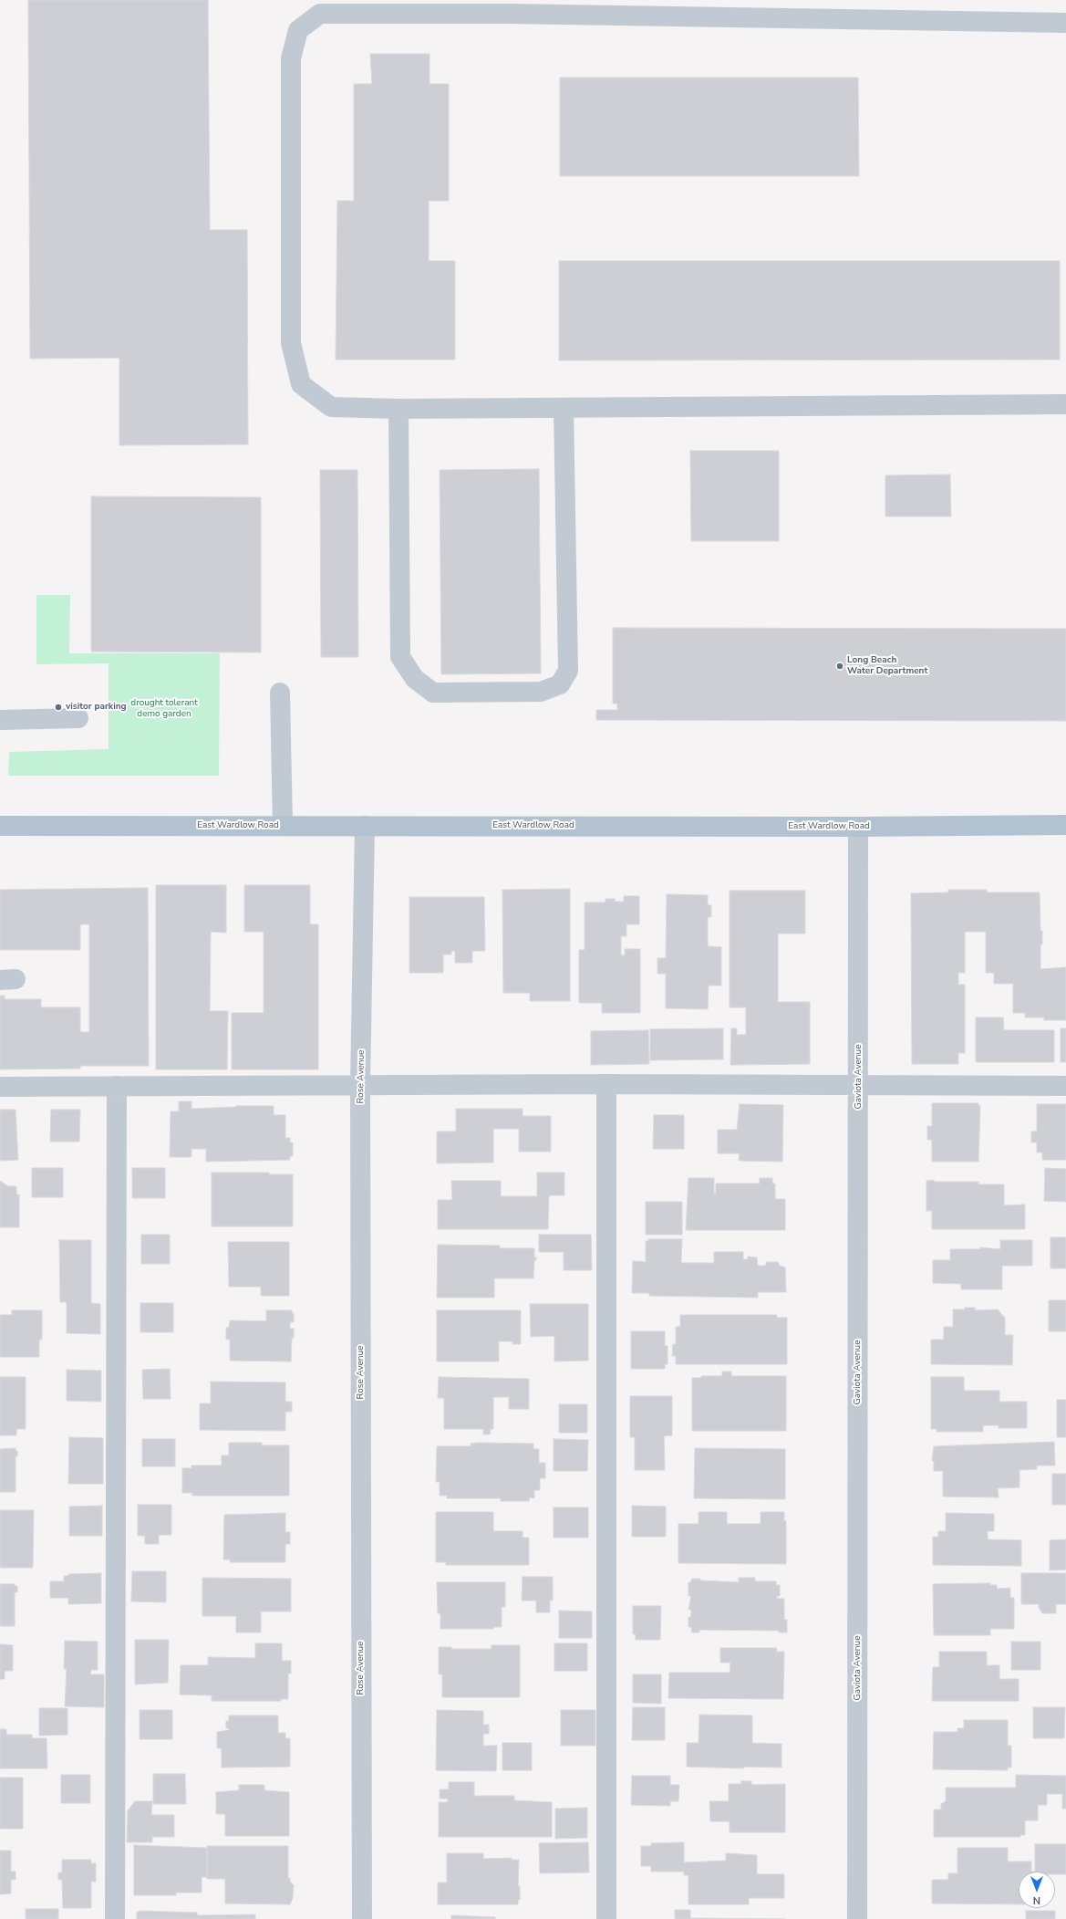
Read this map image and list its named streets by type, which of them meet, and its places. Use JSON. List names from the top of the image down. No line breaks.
{"streets":{"main road":["East Wardlow Road"],"street":["Rose Avenue","Gaviota Avenue"]},"crossings":[["East Wardlow Road","Rose Avenue"],["East Wardlow Road","Gaviota Avenue"]],"parks":["drought tolerant demo garden"],"places":["Long Beach Water Department","visitor parking"],"north":"bottom"}
